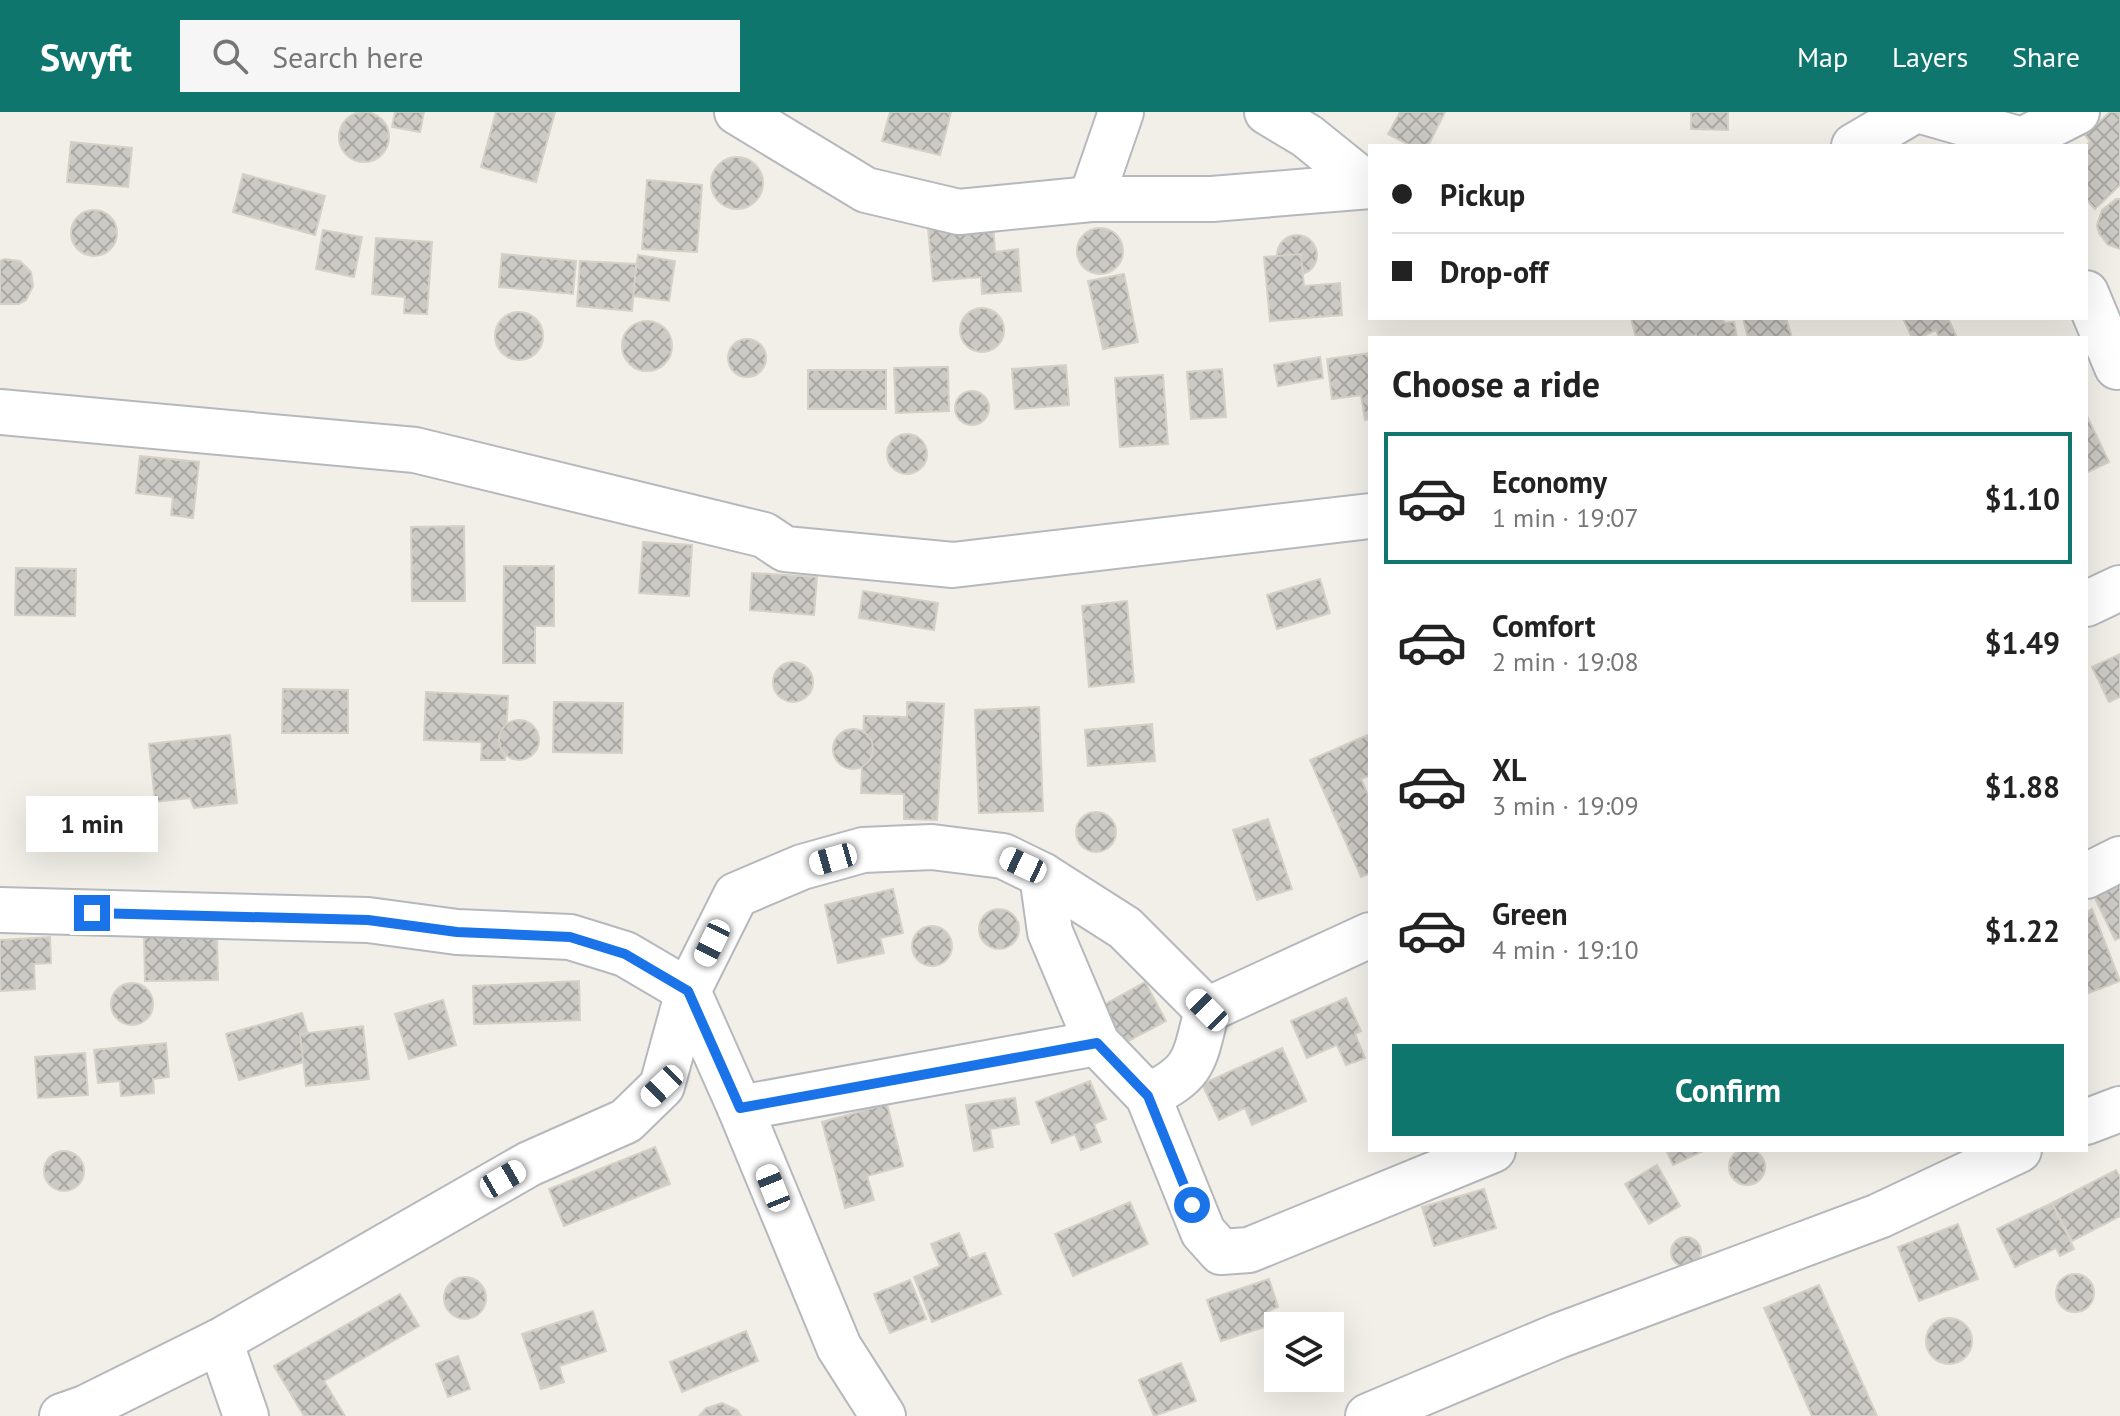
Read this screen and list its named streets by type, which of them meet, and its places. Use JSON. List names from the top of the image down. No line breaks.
{"page":{"header":"Swyft","search":"Search here","nav":["Map","Layers","Share"],"banner":["Pickup","Drop-off"],"heading":"Choose a ride","list":[{"name":"Economy","note":"1 min · 19:07","value":"$1.10"},{"name":"Comfort","note":"2 min · 19:08","value":"$1.49"},{"name":"XL","note":"3 min · 19:09","value":"$1.88"},{"name":"Green","note":"4 min · 19:10","value":"$1.22"}],"bubble":"1 min","buttons":"Confirm"}}
